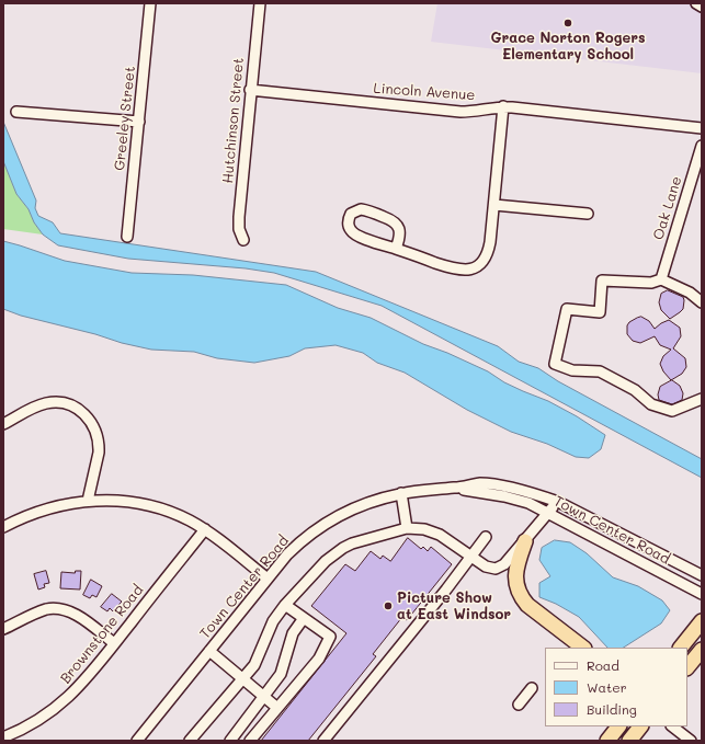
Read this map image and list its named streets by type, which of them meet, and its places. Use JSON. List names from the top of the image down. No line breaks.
{"streets":{"street":["Lincoln Avenue","Greeley Street","Hutchinson Street","Oak Lane","Town Center Road","Brownstone Road"]},"crossings":[["Lincoln Avenue","Hutchinson Street"]],"places":["Grace Norton Rogers Elementary School","Picture Show at East Windsor"],"legend":["Road","Water","Building"]}
